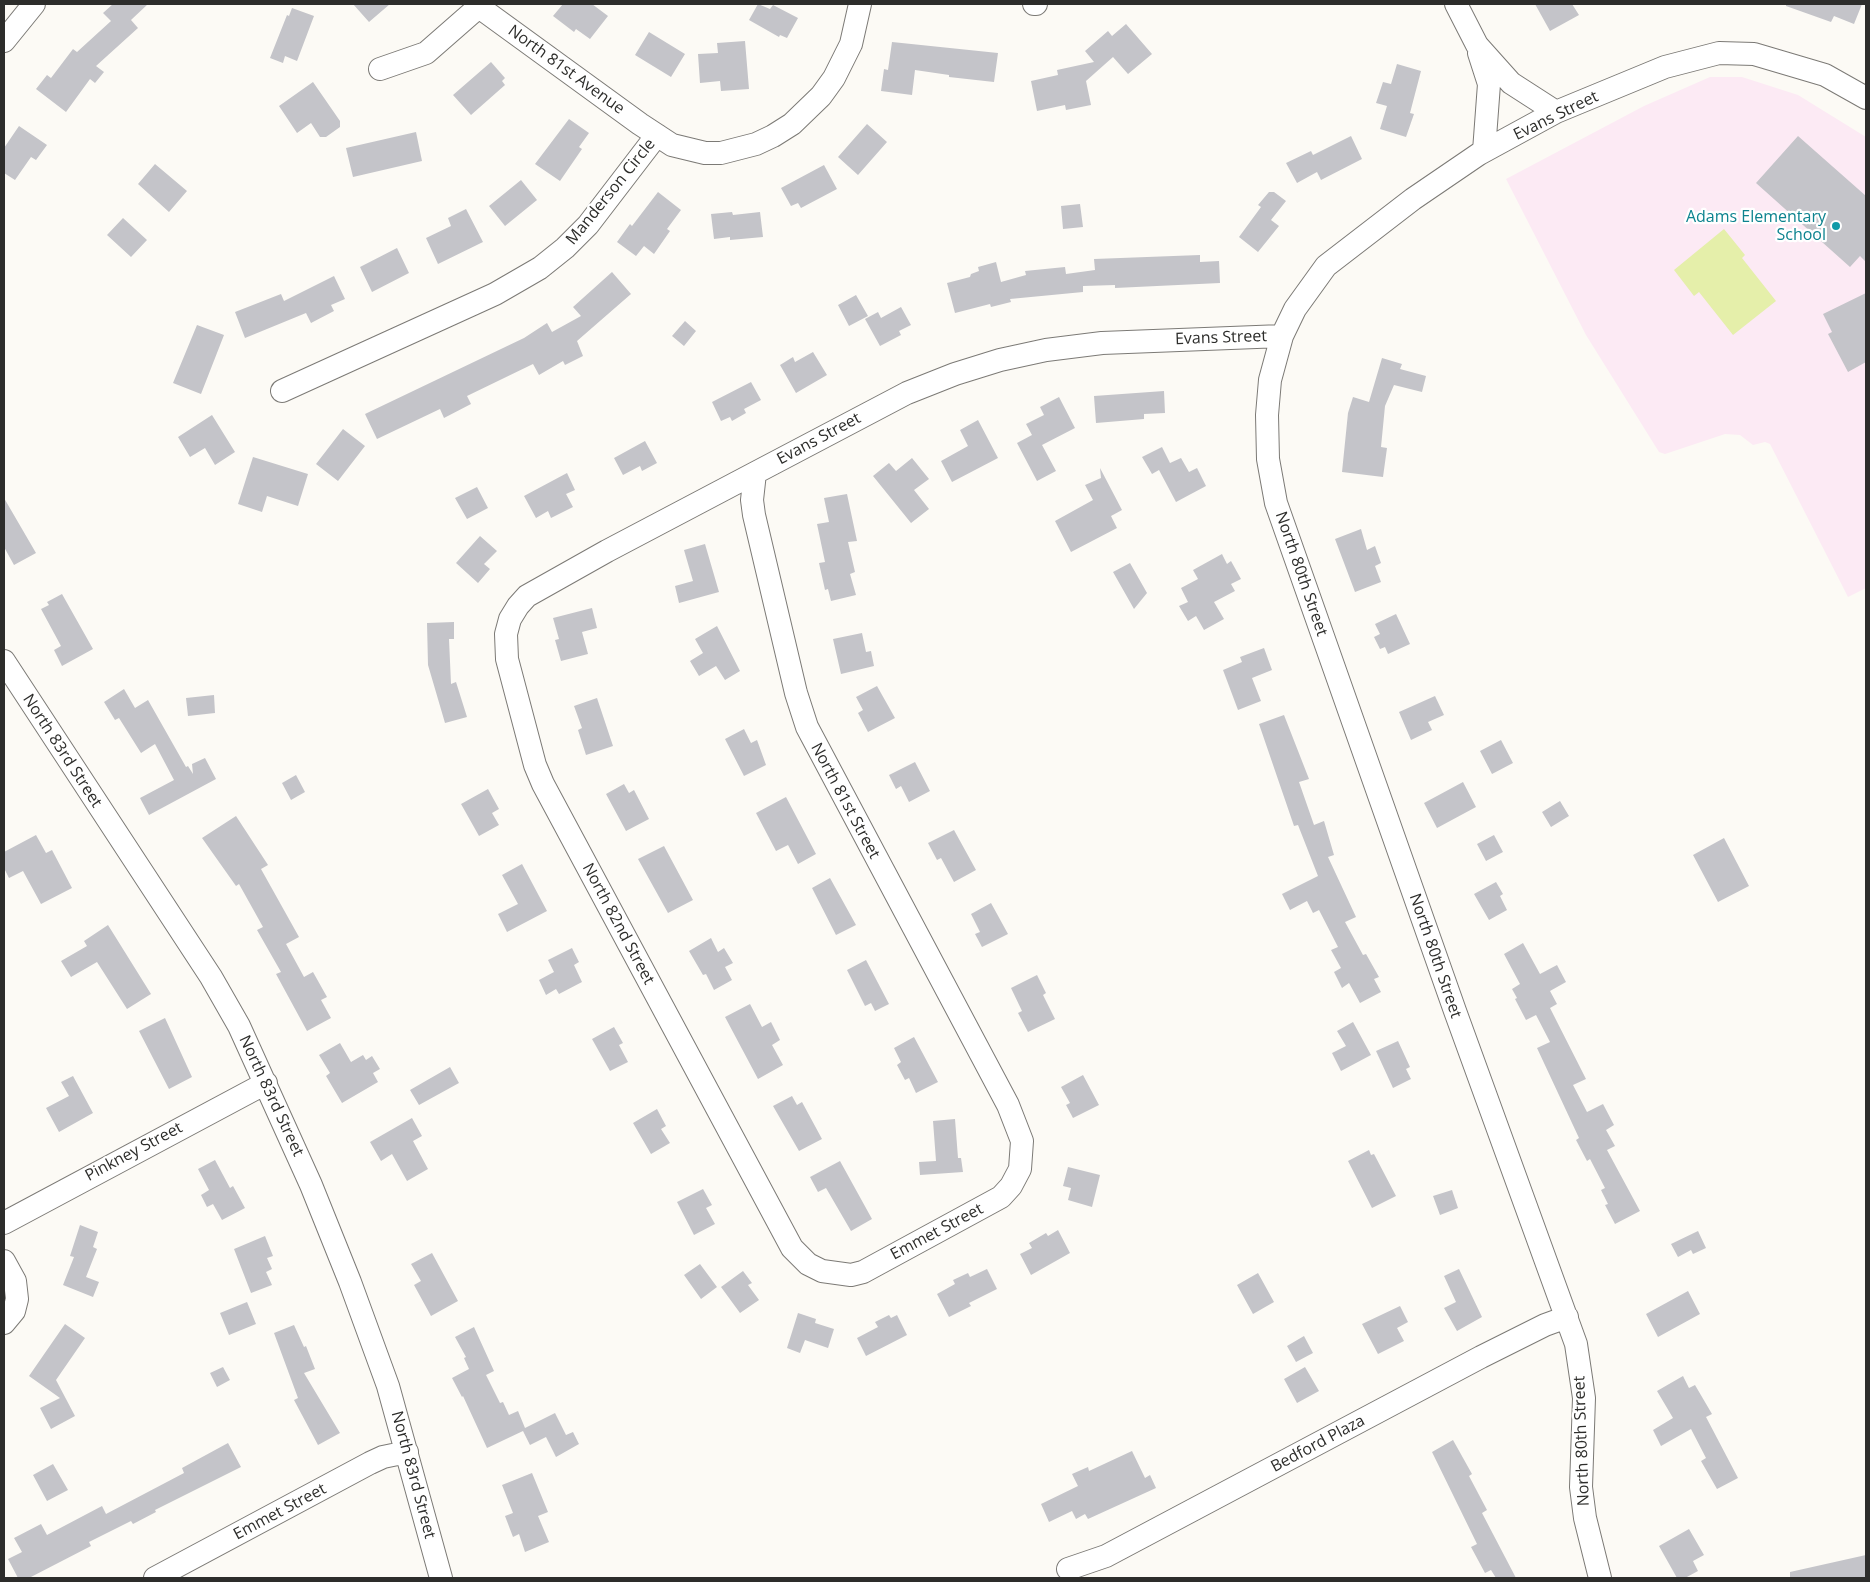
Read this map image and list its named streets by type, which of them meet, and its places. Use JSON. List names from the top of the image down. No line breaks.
{"streets":{"street":["North 81st Avenue","Evans Street","Manderson Circle","North 80th Street","North 83rd Street","North 81st Street","North 82nd Street","Pinkney Street","Emmet Street","Bedford Plaza"]},"crossings":[["North 81st Avenue","Manderson Circle"],["Evans Street","North 80th Street"],["Evans Street","North 81st Street"],["Evans Street","North 82nd Street"],["North 80th Street","Bedford Plaza"],["North 83rd Street","Pinkney Street"],["North 83rd Street","Emmet Street"],["North 81st Street","Emmet Street"],["North 82nd Street","Emmet Street"]],"places":["Adams Elementary School"]}
